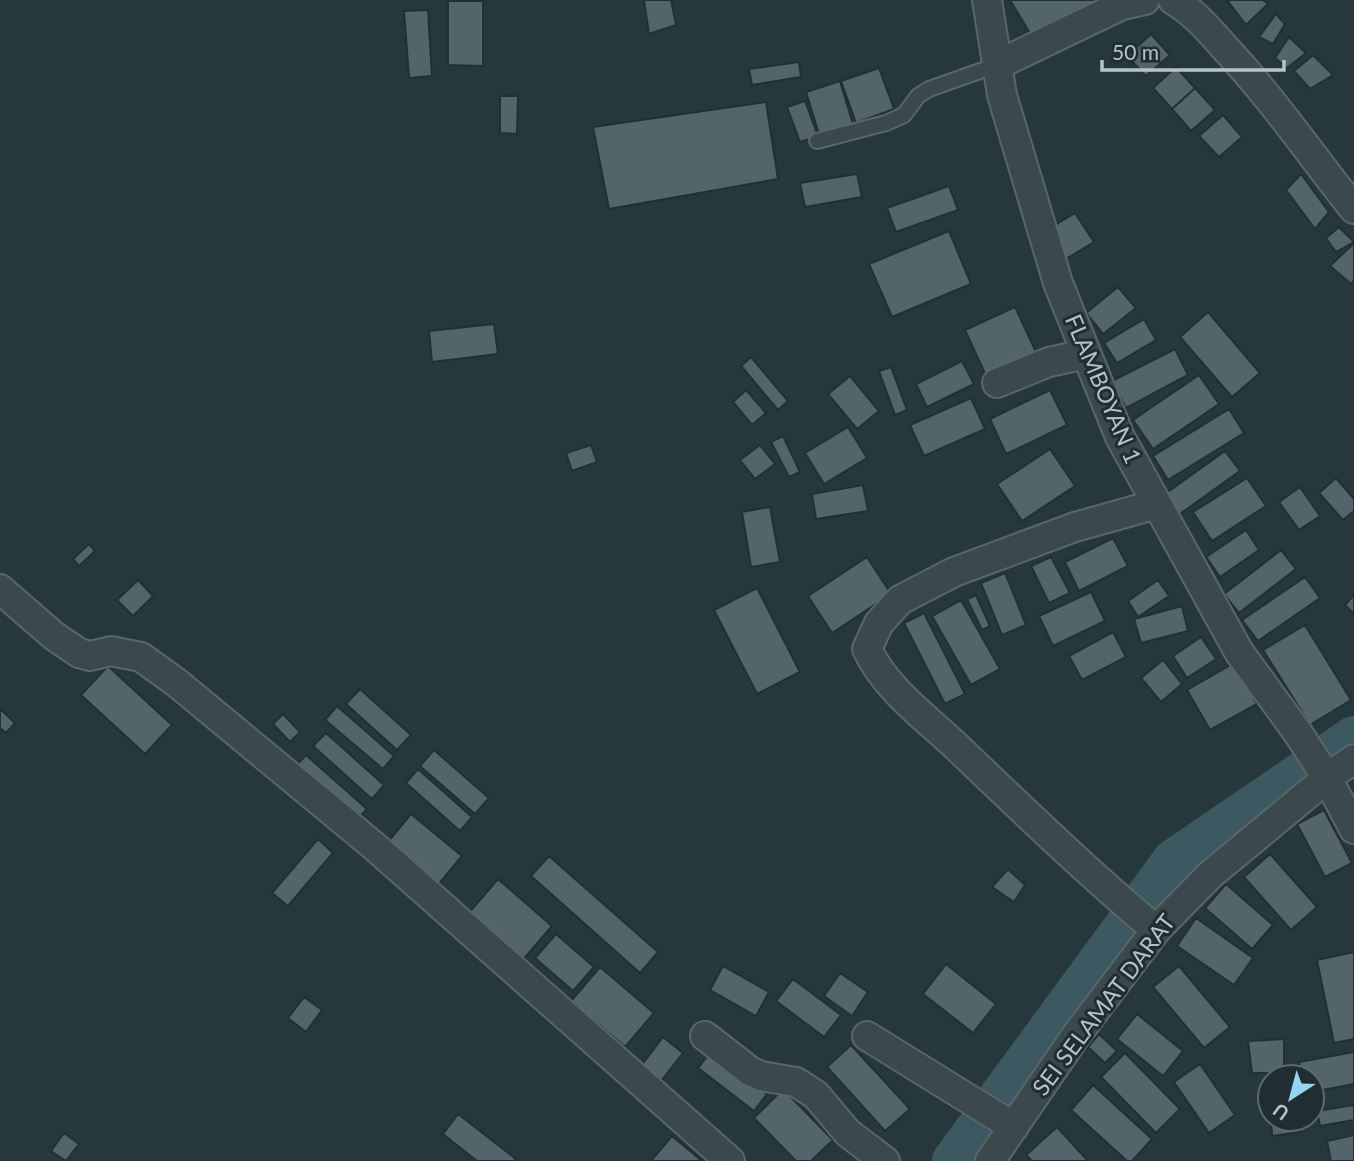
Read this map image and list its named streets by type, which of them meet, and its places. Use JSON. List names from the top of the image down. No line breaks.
{"streets":{"street":["FLAMBOYAN 1","SEI SELAMAT DARAT"]},"crossings":[["FLAMBOYAN 1","SEI SELAMAT DARAT"]],"scale_bar":"50 m","north":"bottom left"}
